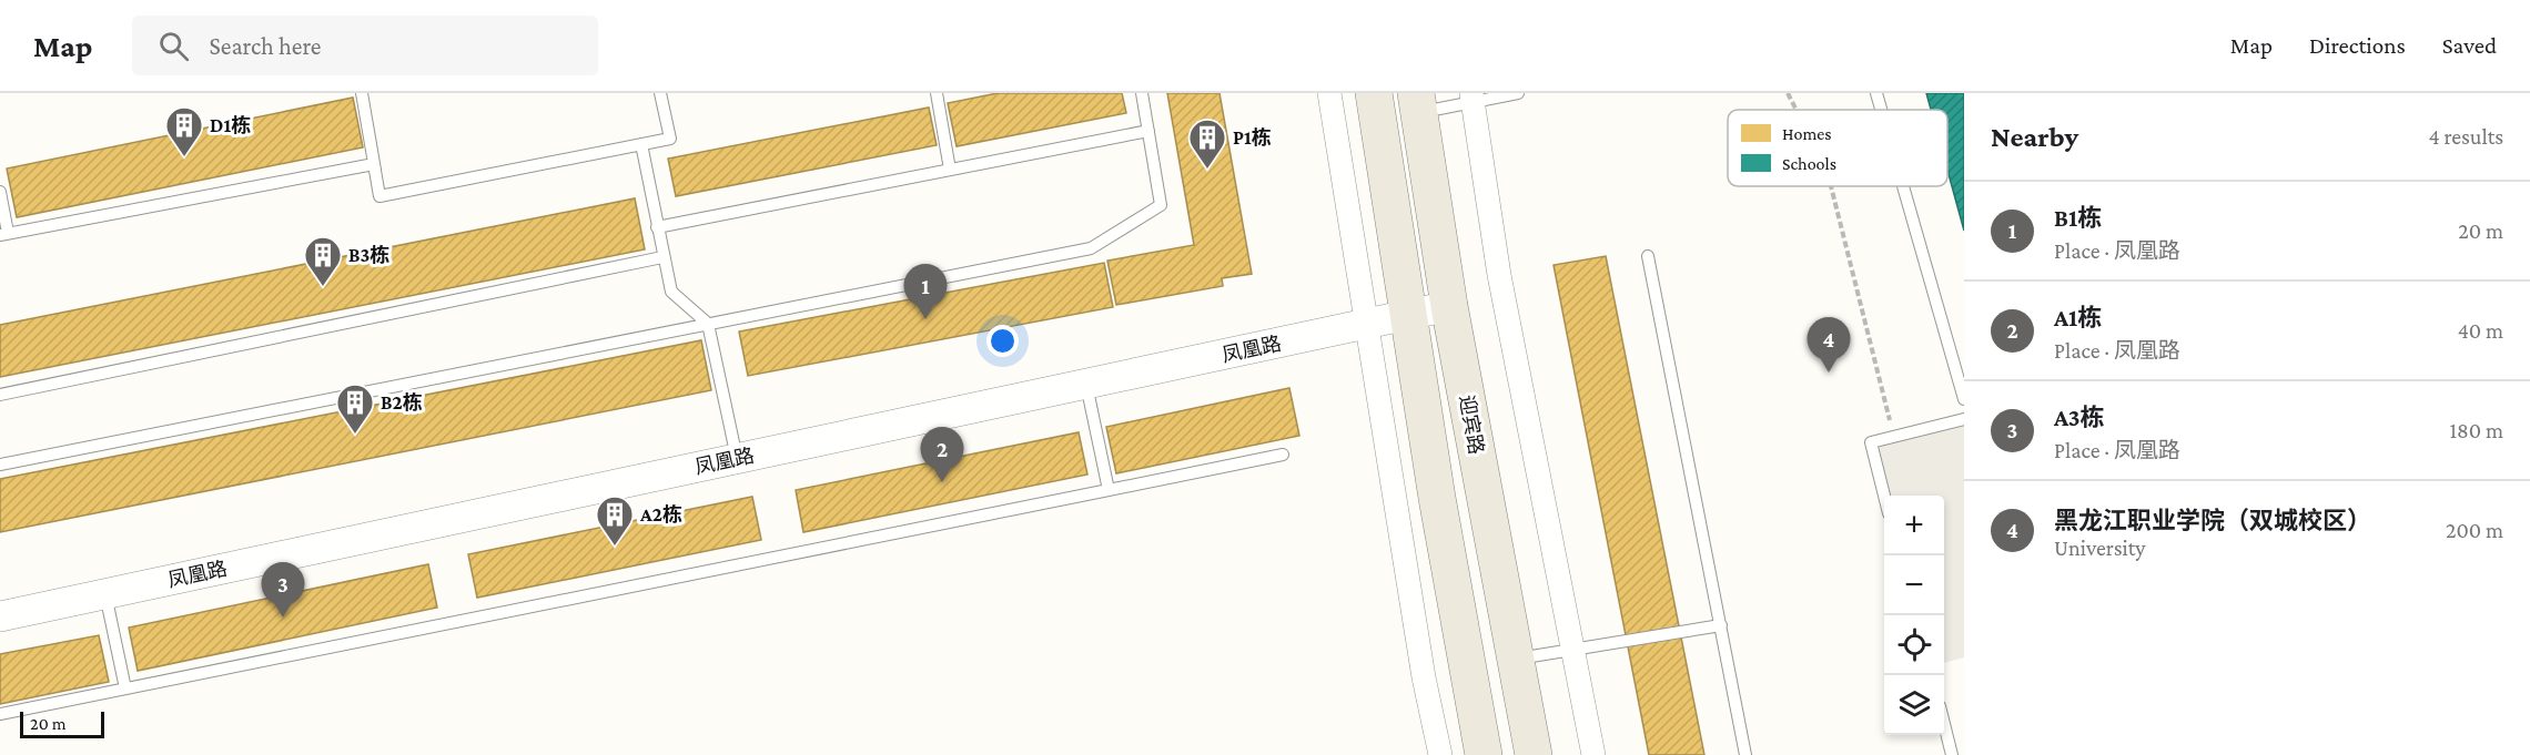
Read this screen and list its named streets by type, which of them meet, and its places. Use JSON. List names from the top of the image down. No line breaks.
{"streets":{"main road":["迎宾路"],"street":["凤凰路"]},"crossings":[["凤凰路","迎宾路"]],"places":{"building":["D1栋","P1栋","B3栋","B2栋","A2栋"]},"legend":["Homes","Schools"],"scale_bar":"20 m","page":{"header":"Map","search":"Search here","nav":["Map","Directions","Saved"],"heading":["Nearby","4 results"],"list":[{"mark":"1","name":"B1栋","note":"Place · 凤凰路","value":"20 m"},{"mark":"2","name":"A1栋","note":"Place · 凤凰路","value":"40 m"},{"mark":"3","name":"A3栋","note":"Place · 凤凰路","value":"180 m"},{"mark":"4","name":"黑龙江职业学院（双城校区）","note":"University","value":"200 m"}],"pins":["1","4","2","3"],"map_buttons":["+","−"],"scale":"20 m"}}
